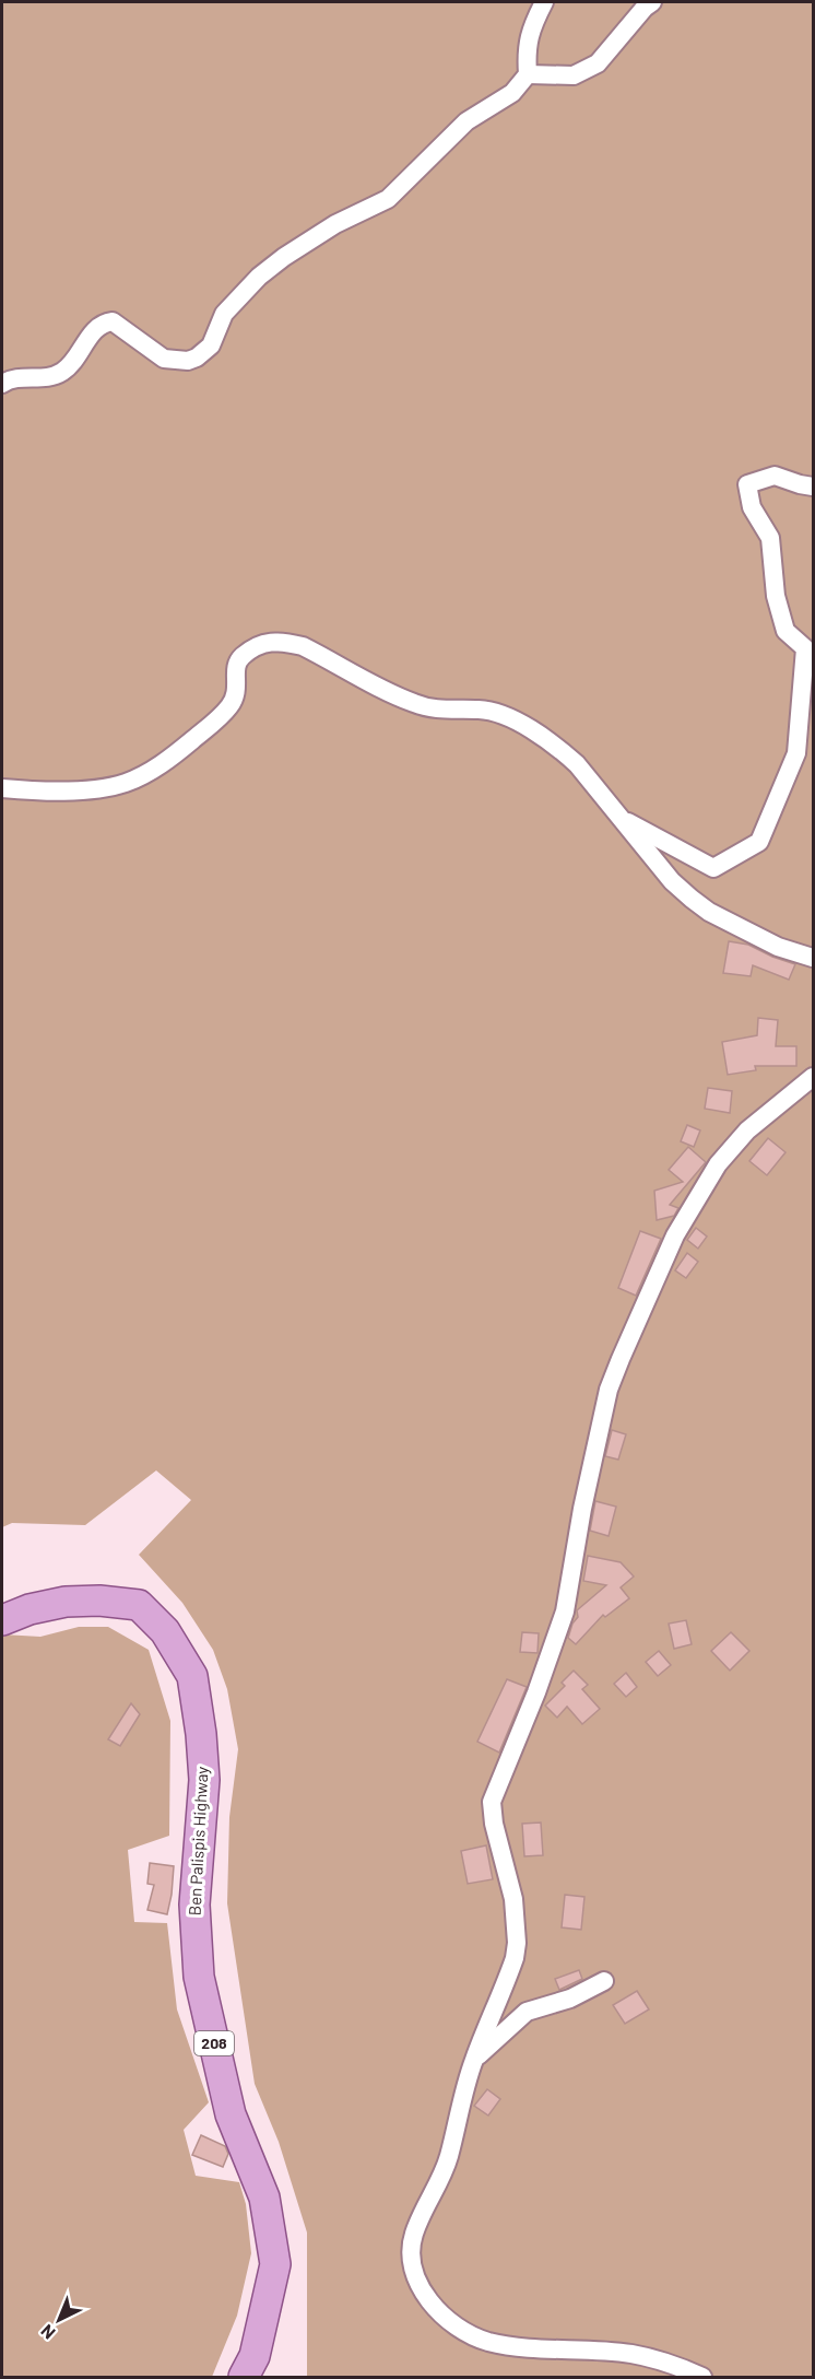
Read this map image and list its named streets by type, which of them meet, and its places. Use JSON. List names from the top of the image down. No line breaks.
{"streets":{"main road":["Ben Palispis Highway","208"]},"north":"bottom left"}
